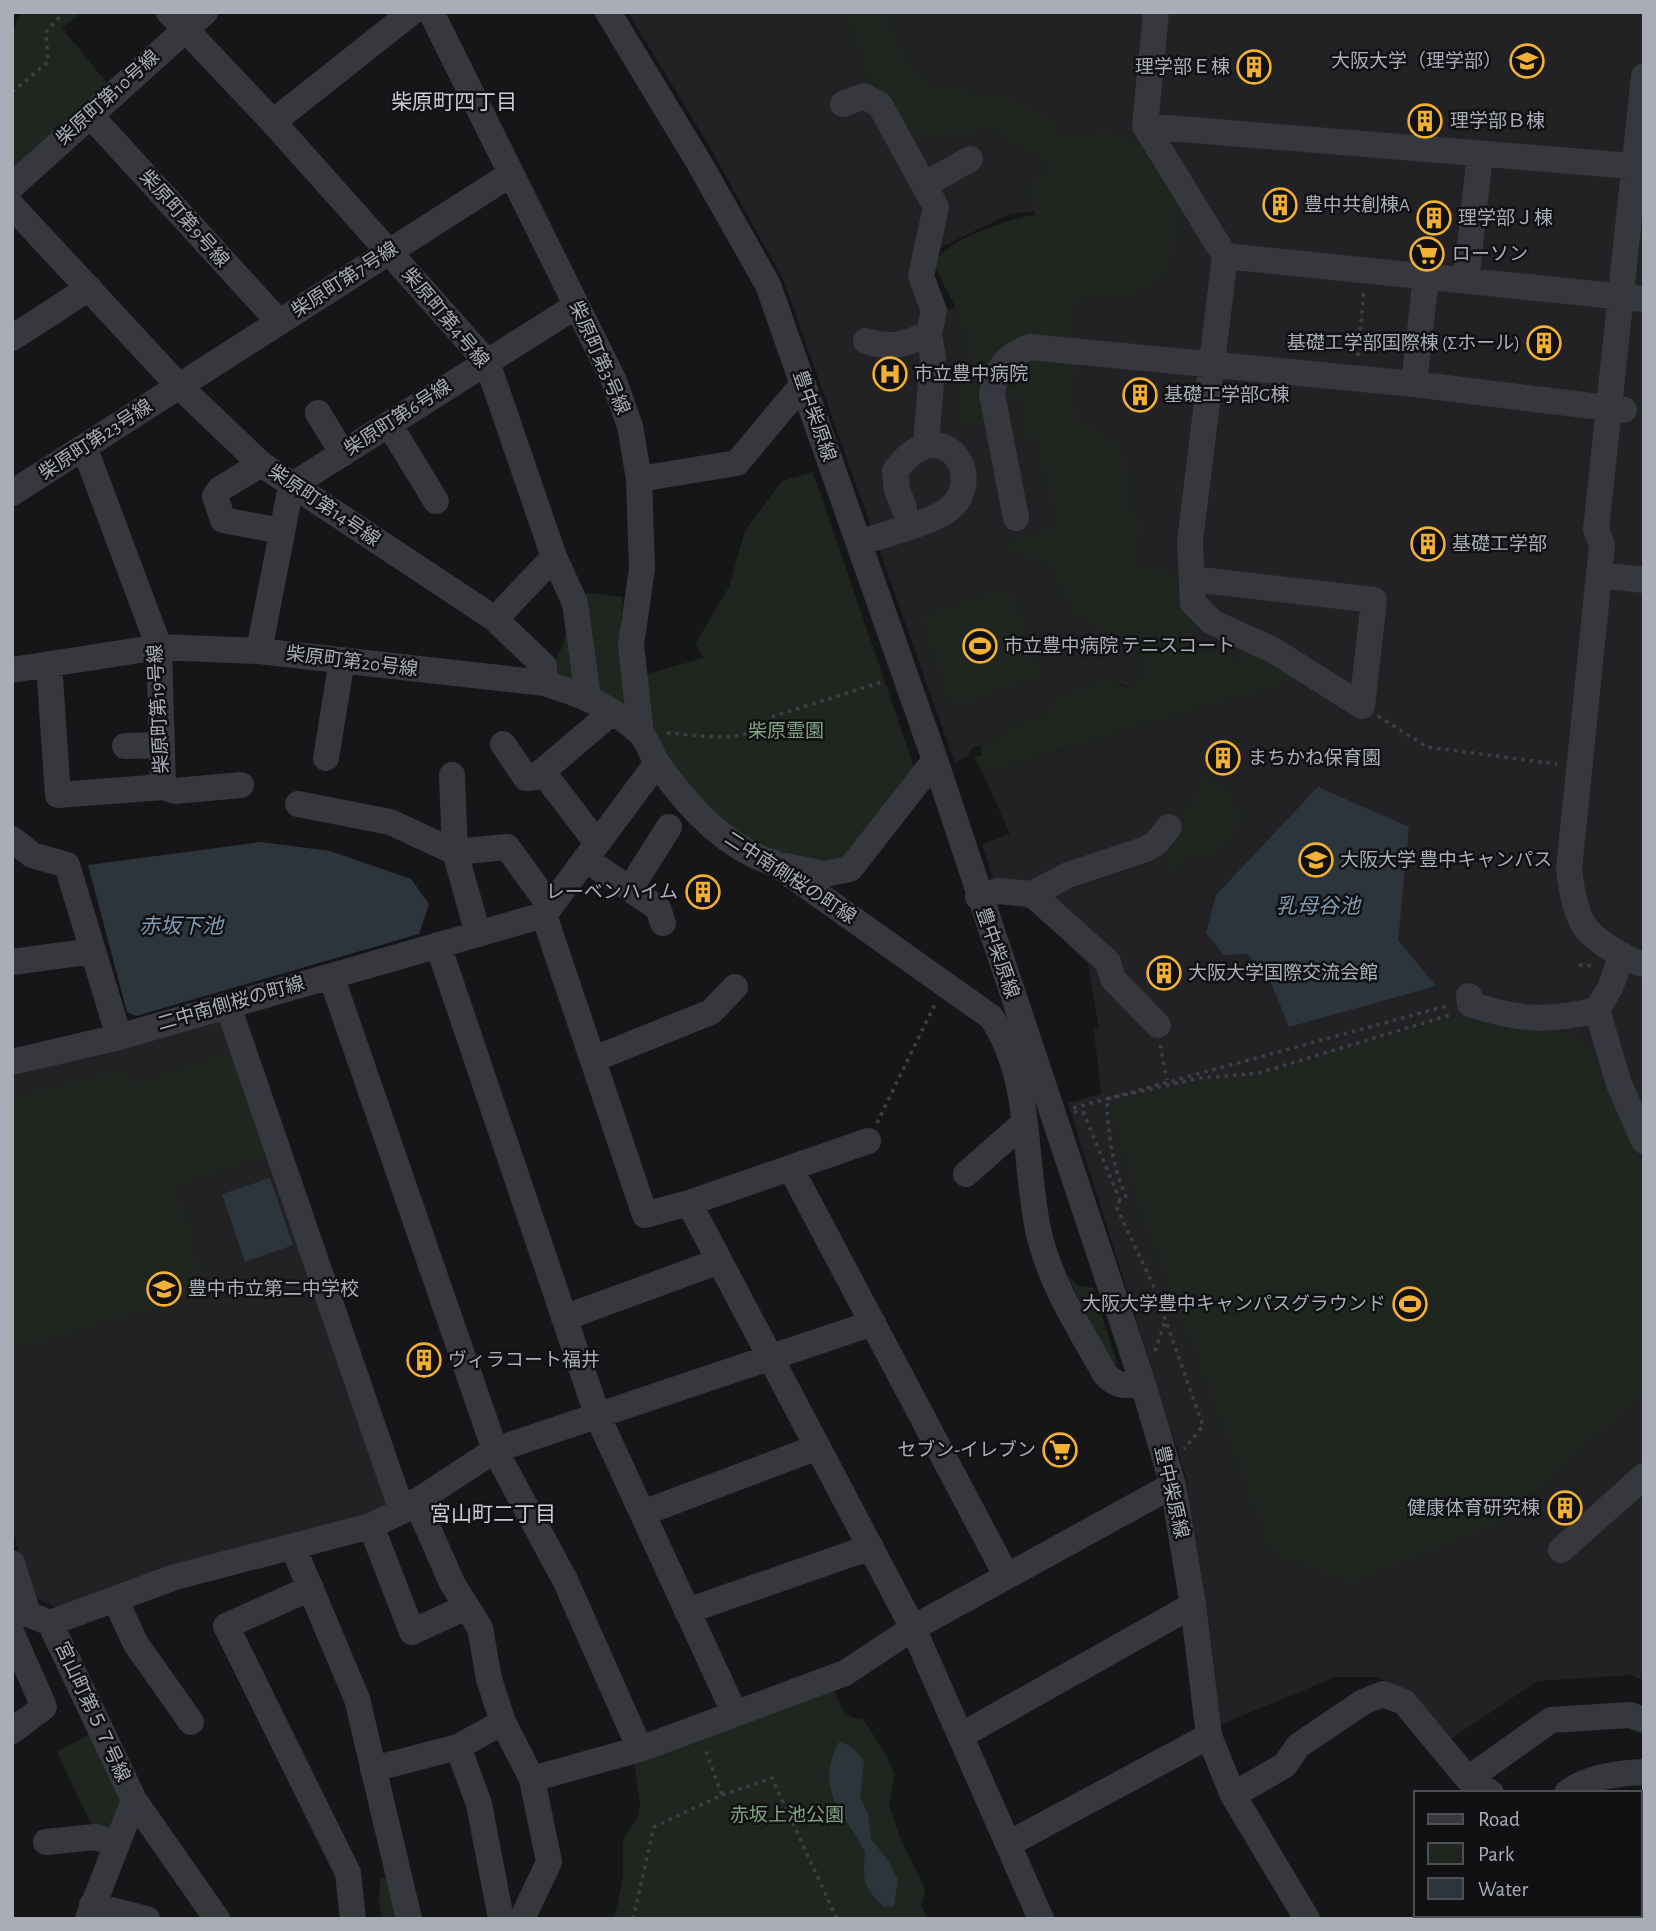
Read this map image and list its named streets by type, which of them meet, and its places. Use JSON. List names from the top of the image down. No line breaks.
{"streets":{"street":["柴原町第10号線","柴原町第9号線","柴原町第7号線","柴原町第4号線","柴原町第3号線","豊中柴原線","柴原町第6号線","柴原町第23号線","柴原町第14号線","柴原町第20号線","柴原町第19号線","二中南側桜の町線","宮山町第５７号線"]},"crossings":[["柴原町第10号線","柴原町第9号線"],["柴原町第10号線","柴原町第4号線"],["柴原町第9号線","柴原町第7号線"],["柴原町第7号線","柴原町第4号線"],["柴原町第7号線","柴原町第3号線"],["柴原町第7号線","柴原町第23号線"],["柴原町第7号線","柴原町第14号線"],["柴原町第4号線","柴原町第6号線"],["柴原町第3号線","柴原町第6号線"],["豊中柴原線","二中南側桜の町線"],["柴原町第6号線","柴原町第14号線"],["柴原町第23号線","柴原町第14号線"],["柴原町第23号線","柴原町第19号線"],["柴原町第14号線","柴原町第20号線"],["柴原町第20号線","柴原町第19号線"]],"districts":["柴原町四丁目","宮山町二丁目"],"water":["乳母谷池","赤坂下池"],"parks":["柴原霊園","赤坂上池公園"],"places":{"school or university":["大阪大学（理学部）","大阪大学 豊中キャンパス","豊中市立第二中学校"],"building":["理学部Ｅ棟","理学部Ｂ棟","豊中共創棟A","理学部Ｊ棟","基礎工学部国際棟 (Σホール)","基礎工学部G棟","基礎工学部","まちかね保育園","レーベンハイム","大阪大学国際交流会館","ヴィラコート福井","健康体育研究棟"],"supermarket":["ローソン","セブン-イレブン"],"hospital":["市立豊中病院"],"sports":["市立豊中病院 テニスコート","大阪大学豊中キャンパスグラウンド"]},"legend":["Road","Park","Water"]}
